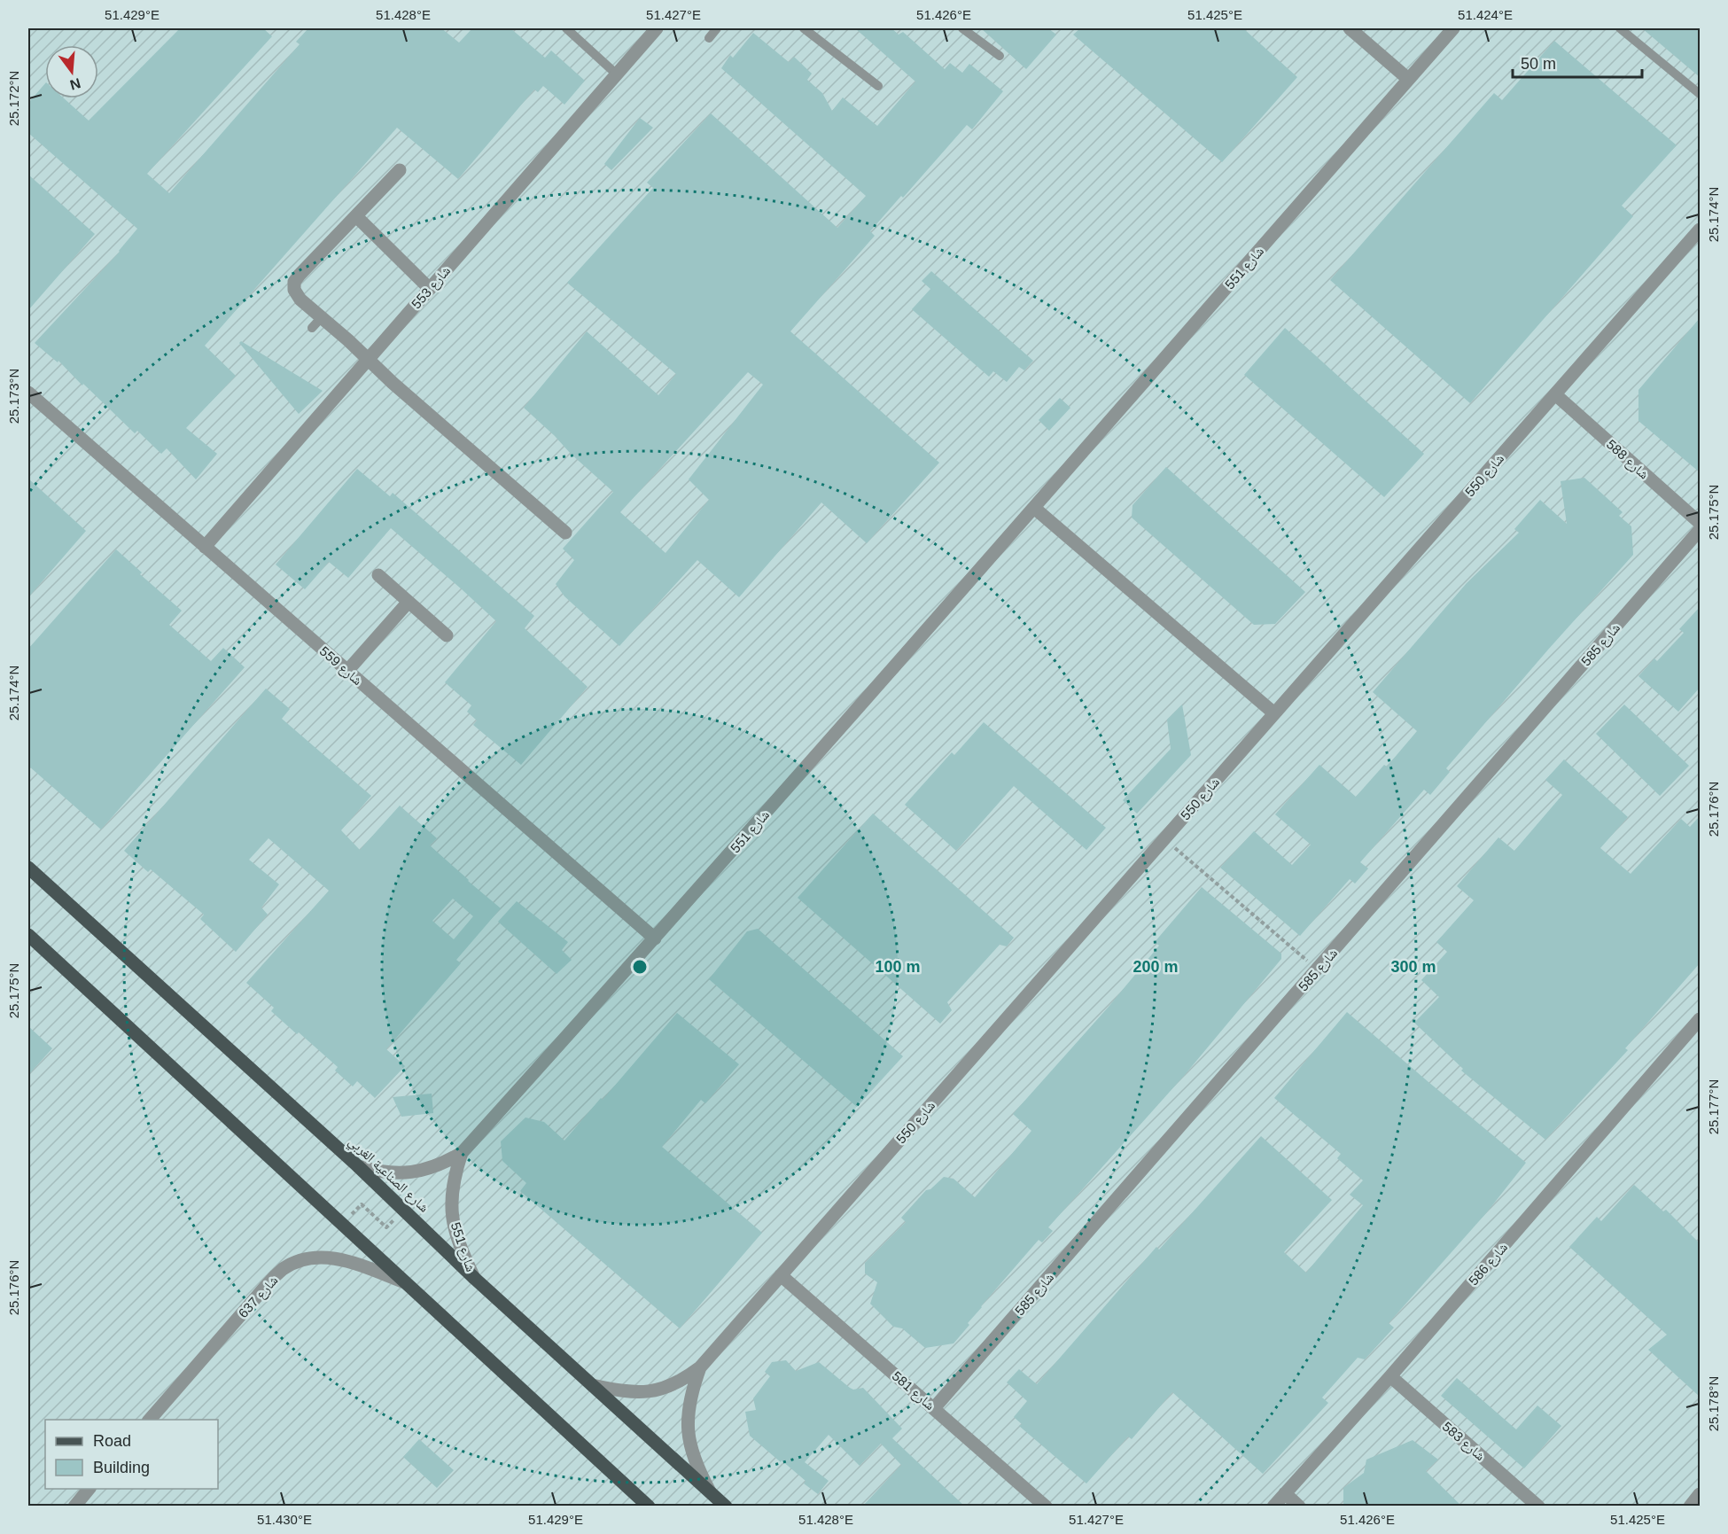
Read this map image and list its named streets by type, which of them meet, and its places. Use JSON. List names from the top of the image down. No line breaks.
{"streets":{"main road":["شارع الصناعية الغربي"],"street":["شارع 551","شارع 553","شارع 588","شارع 550","شارع 585","شارع 559","شارع 586","شارع 637","شارع 581","شارع 583"]},"crossings":[["شارع 551","شارع 559"],["شارع 551","شارع الصناعية الغربي"],["شارع 553","شارع 559"],["شارع 588","شارع 550"],["شارع 550","شارع الصناعية الغربي"],["شارع 550","شارع 581"],["شارع 585","شارع 581"],["شارع 586","شارع 583"]],"legend":["Road","Building"],"scale_bar":"50 m","north":"bottom","coordinates":["51.429°E","51.428°E","51.427°E","51.426°E","51.425°E","51.424°E","25.172°N","25.174°N","25.173°N","25.175°N","25.176°N","25.177°N","25.178°N","51.430°E"],"rings":["100 m","200 m","300 m"]}
